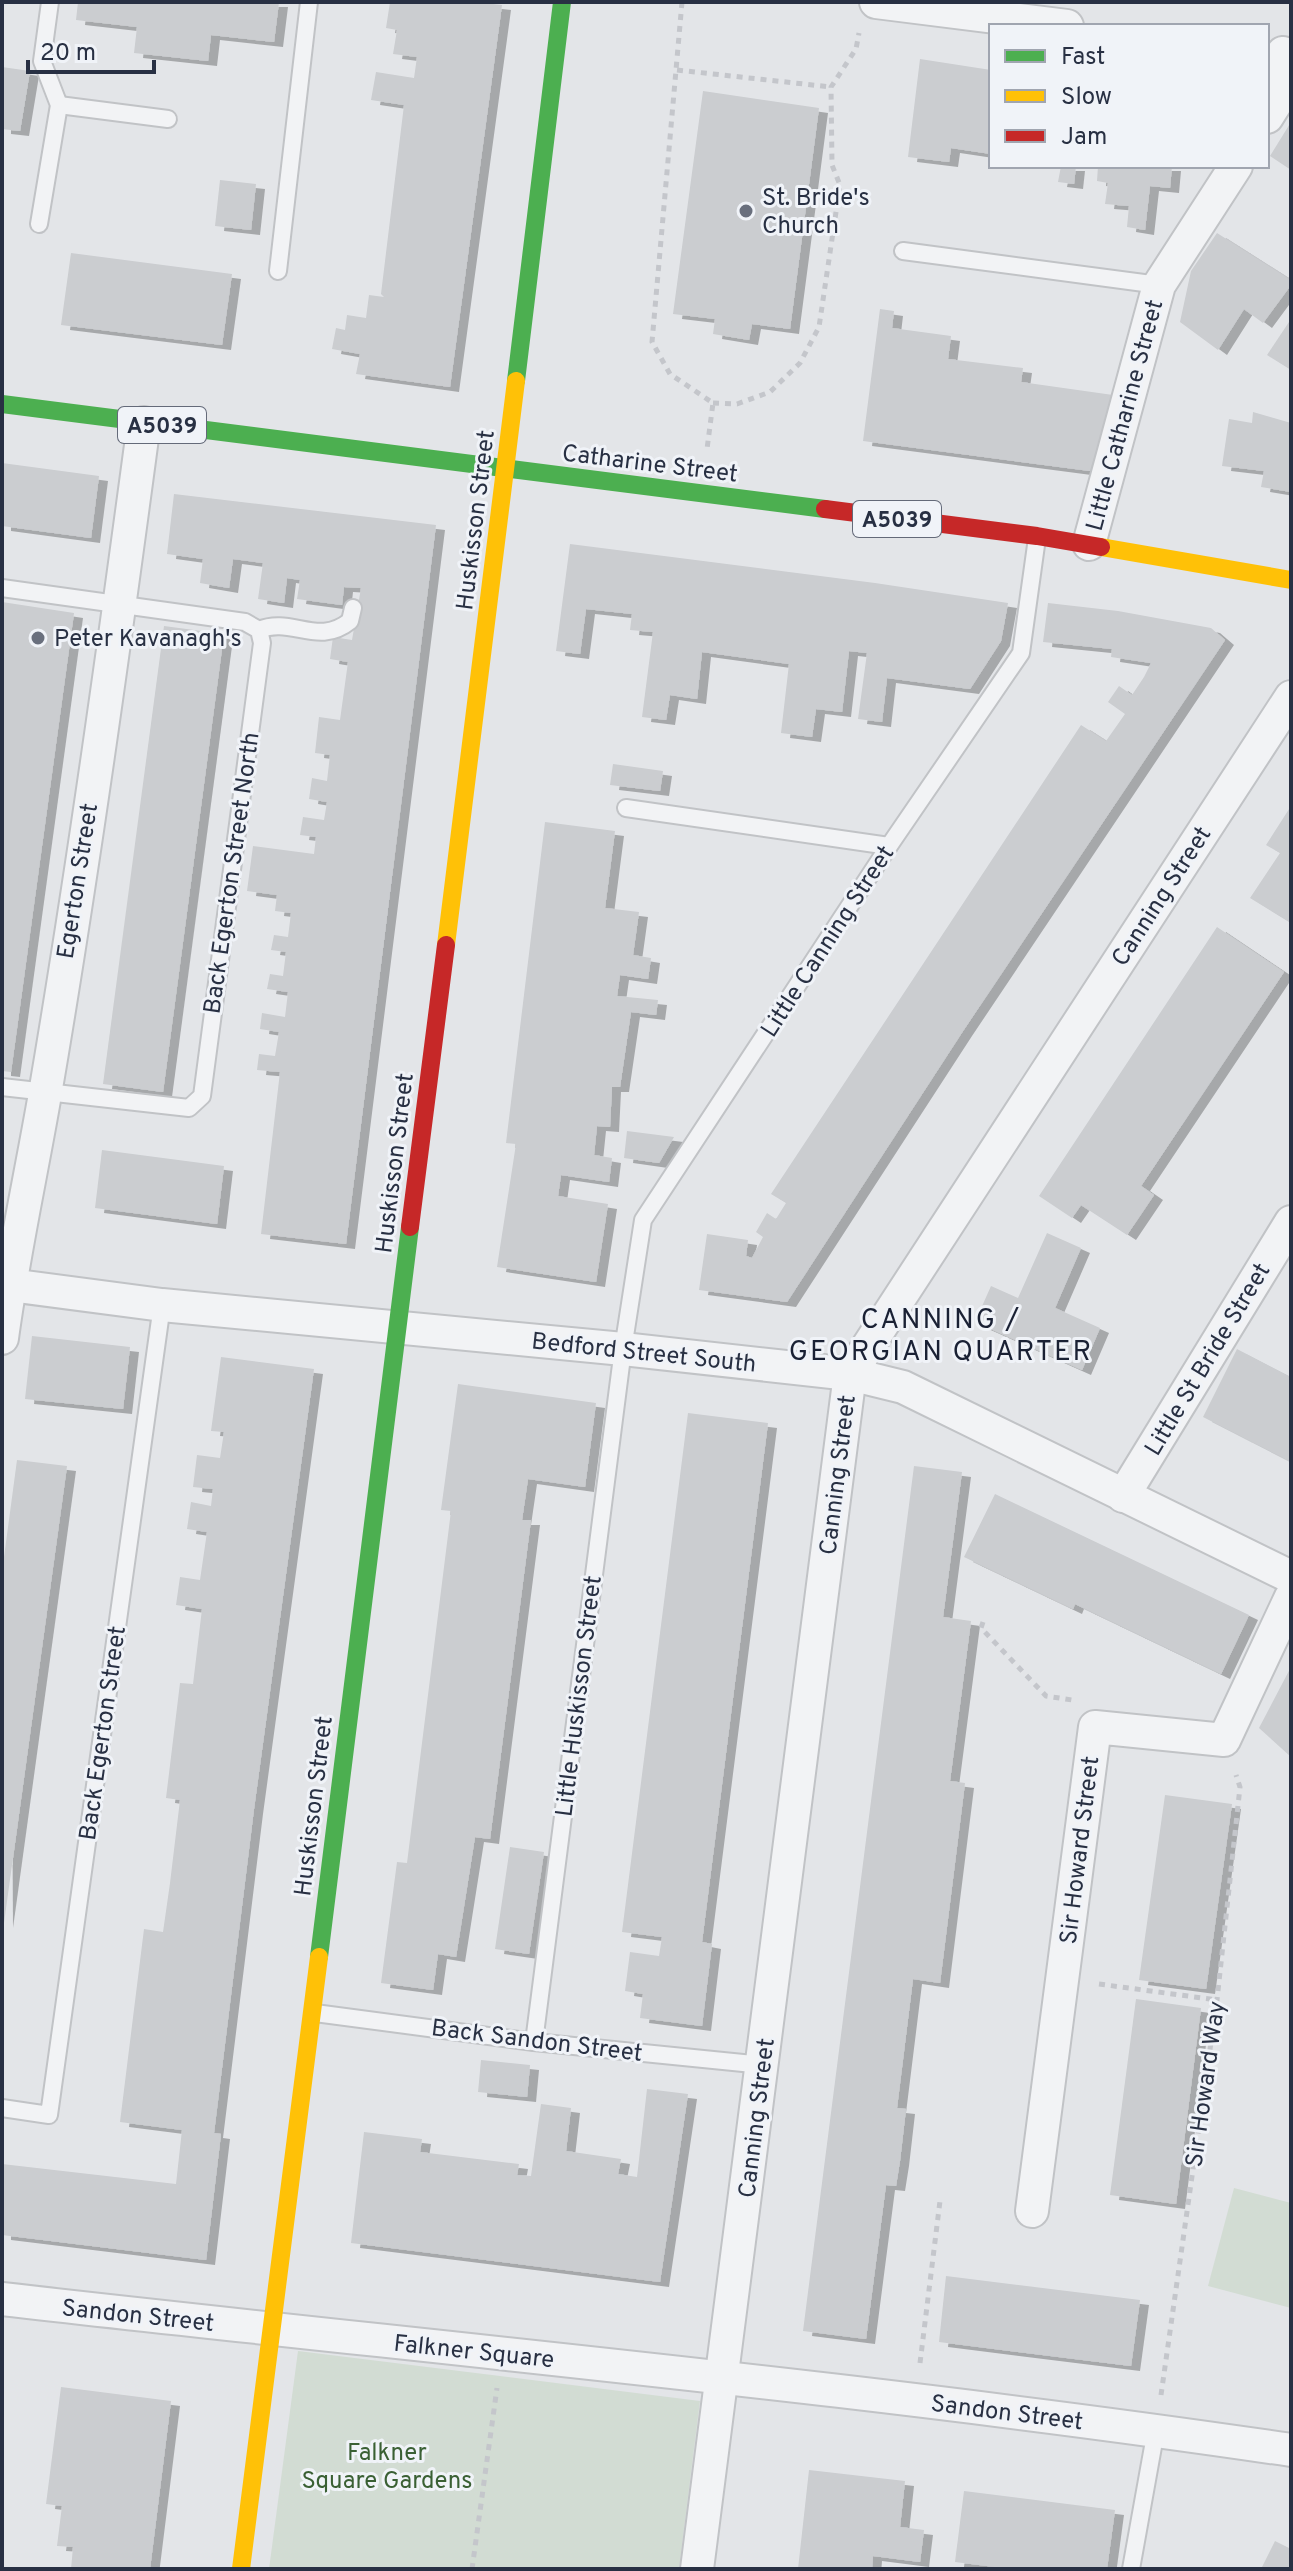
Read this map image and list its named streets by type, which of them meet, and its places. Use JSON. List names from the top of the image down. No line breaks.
{"streets":{"street":["Little Catharine Street","A5039","Catharine Street","Huskisson Street","Egerton Street","Canning Street","Bedford Street South","Little St Bride Street","Sir Howard Street","Sandon Street","Falkner Square"],"lane":["Back Egerton Street North","Little Canning Street","Little Huskisson Street","Back Egerton Street","Back Sandon Street"],"path":["Sir Howard Way"]},"crossings":[["Little Catharine Street","Catharine Street"],["Catharine Street","Huskisson Street"],["Catharine Street","Egerton Street"],["Catharine Street","Little Canning Street"],["Huskisson Street","Bedford Street South"],["Huskisson Street","Back Sandon Street"],["Huskisson Street","Sandon Street"],["Huskisson Street","Falkner Square"],["Back Egerton Street North","Egerton Street"],["Egerton Street","Bedford Street South"],["Canning Street","Bedford Street South"],["Canning Street","Back Sandon Street"],["Canning Street","Sandon Street"],["Canning Street","Falkner Square"],["Little Canning Street","Bedford Street South"],["Little Canning Street","Little Huskisson Street"],["Bedford Street South","Little St Bride Street"],["Bedford Street South","Little Huskisson Street"],["Bedford Street South","Back Egerton Street"],["Little Huskisson Street","Back Sandon Street"],["Sir Howard Street","Sir Howard Way"],["Sir Howard Way","Sandon Street"],["Sandon Street","Falkner Square"]],"districts":["CANNING / GEORGIAN QUARTER"],"parks":["Falkner Square Gardens"],"places":["St. Bride's Church","Peter Kavanagh's"],"legend":["Fast","Slow","Jam"],"scale_bar":"20 m"}
